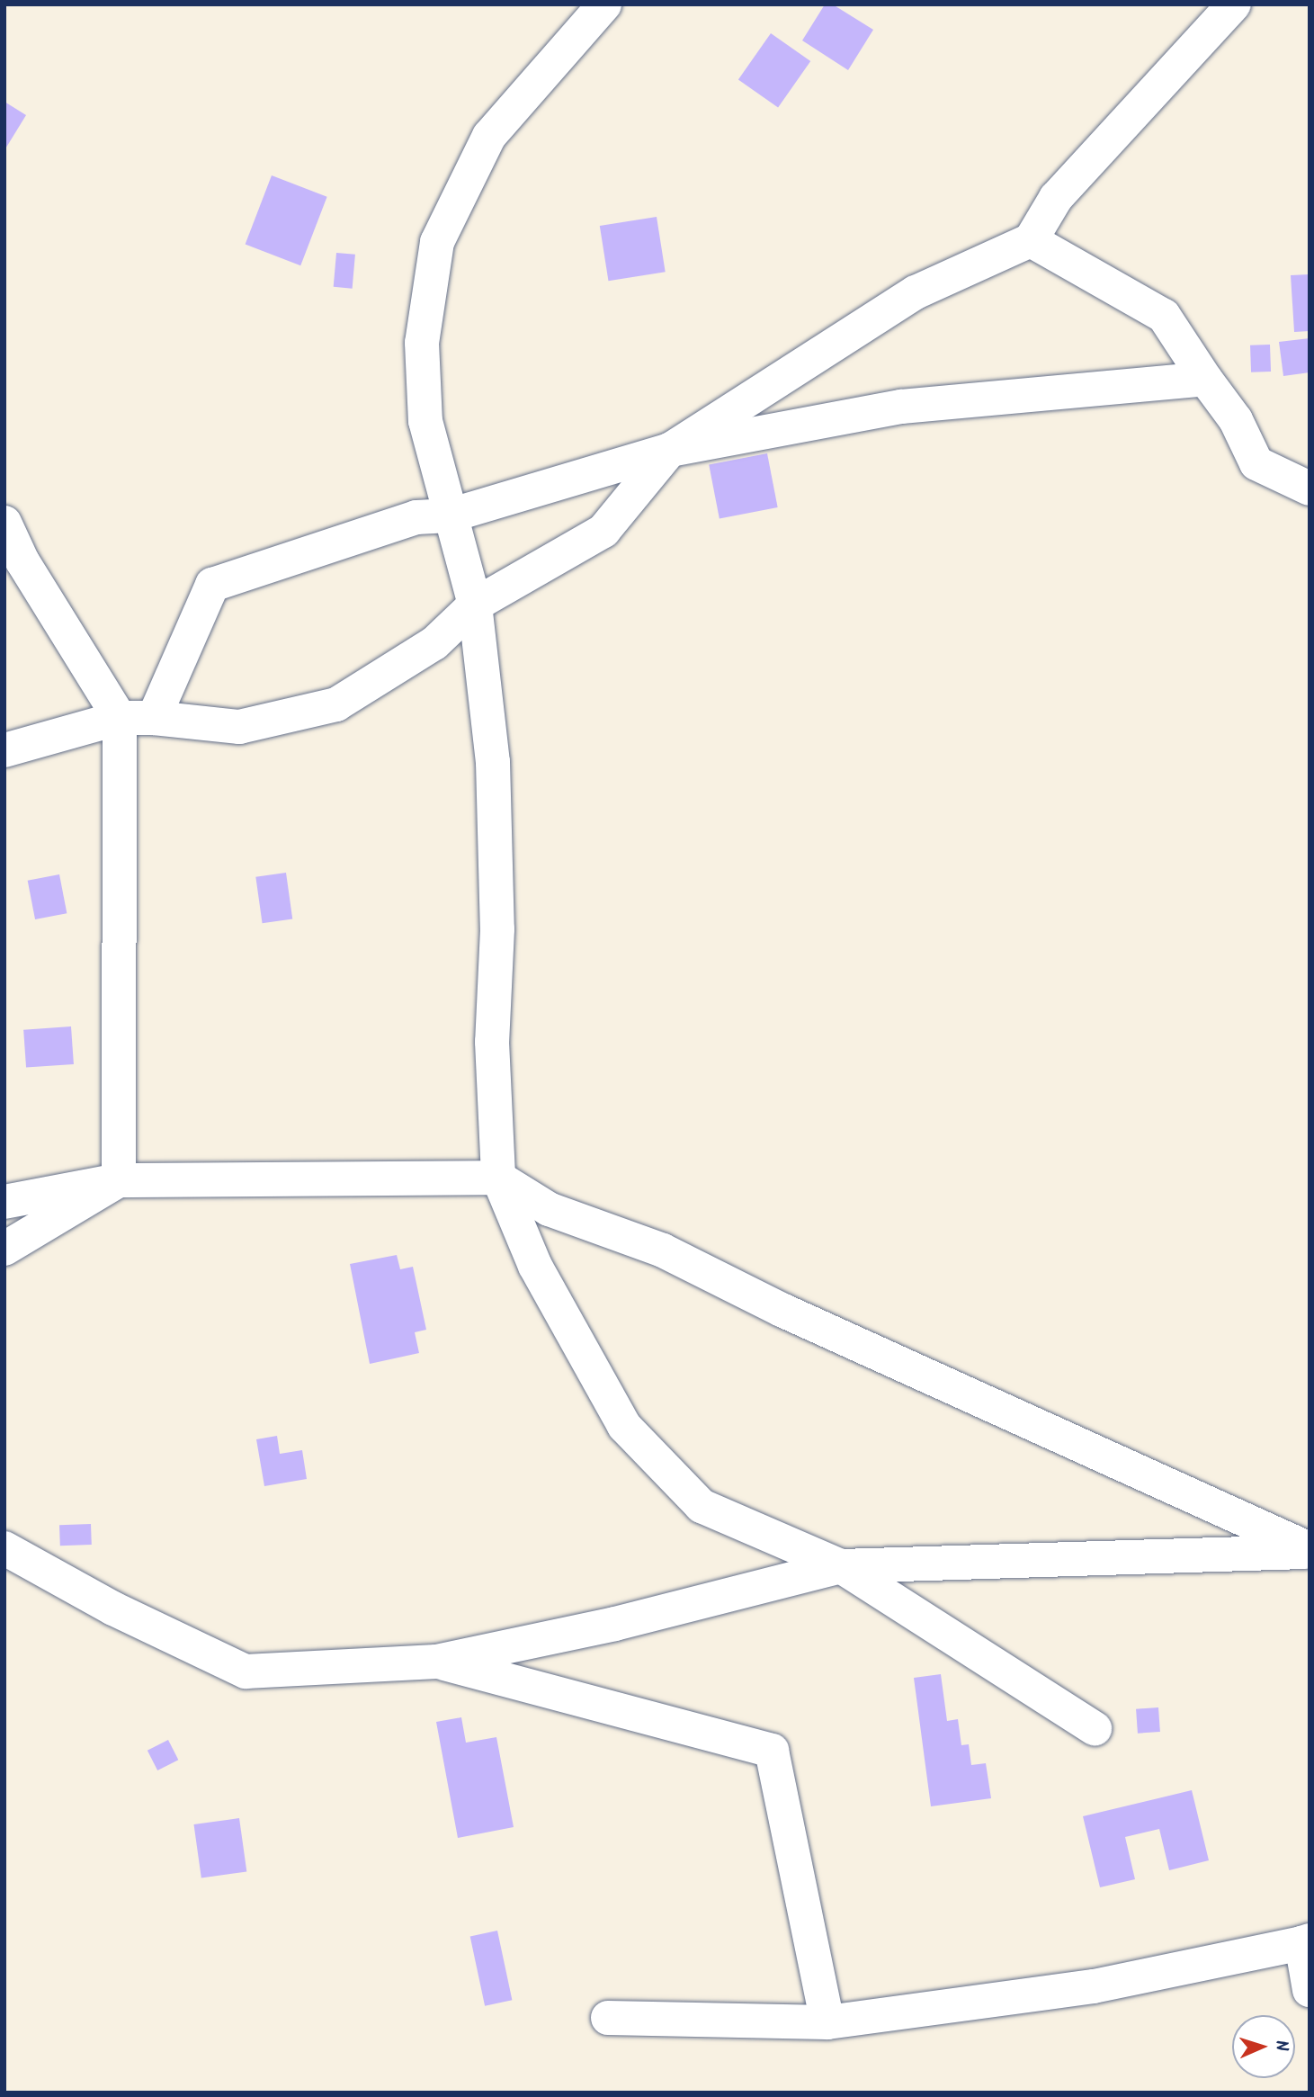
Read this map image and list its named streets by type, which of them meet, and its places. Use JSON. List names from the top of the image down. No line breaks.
{"north":"right"}
